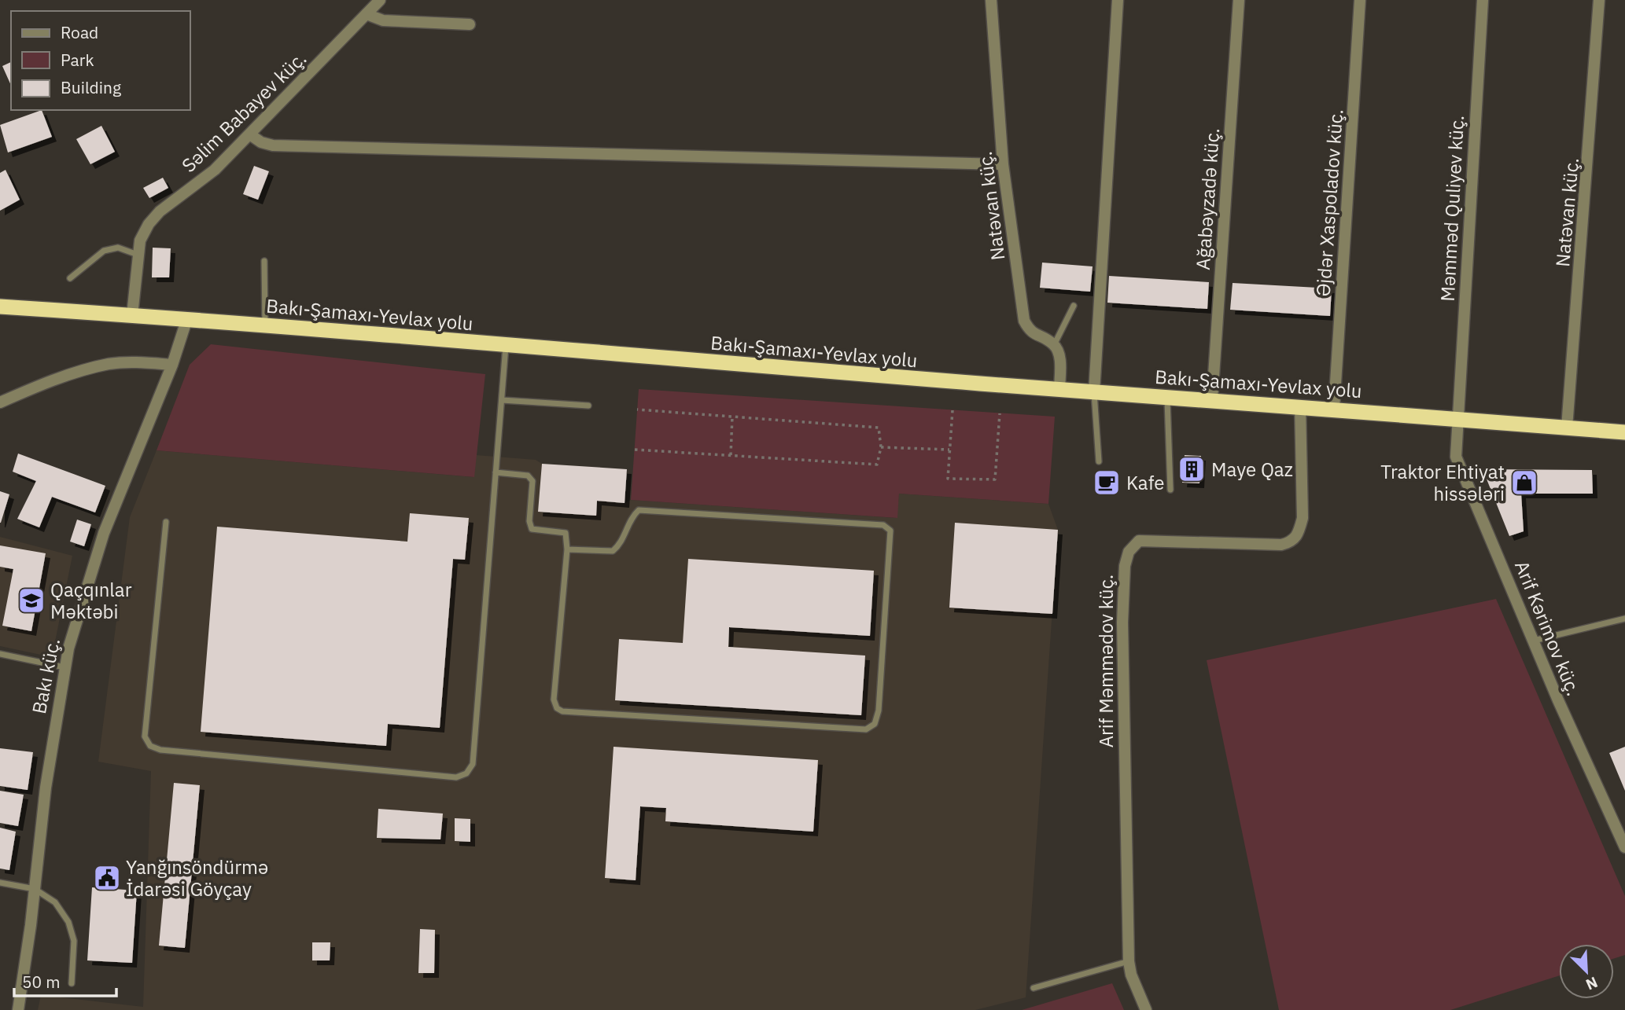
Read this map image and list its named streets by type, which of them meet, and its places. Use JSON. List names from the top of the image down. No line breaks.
{"streets":{"highway":["Bakı-Şamaxı-Yevlax yolu"],"street":["Səlim Babayev küç.","Ağabəyzadə küç.","Əjdər Xaspoladov küç.","Natəvan küç.","Məmməd Quliyev küç.","Arif Kərimov küç.","Arif Məmmədov küç.","Bakı küç."]},"crossings":[["Səlim Babayev küç.","Bakı-Şamaxı-Yevlax yolu"],["Ağabəyzadə küç.","Bakı-Şamaxı-Yevlax yolu"],["Əjdər Xaspoladov küç.","Bakı-Şamaxı-Yevlax yolu"],["Natəvan küç.","Bakı-Şamaxı-Yevlax yolu"],["Məmməd Quliyev küç.","Bakı-Şamaxı-Yevlax yolu"],["Məmməd Quliyev küç.","Arif Kərimov küç."],["Bakı-Şamaxı-Yevlax yolu","Arif Kərimov küç."],["Bakı-Şamaxı-Yevlax yolu","Arif Məmmədov küç."],["Bakı-Şamaxı-Yevlax yolu","Bakı küç."]],"places":{"building":["Maye Qaz"],"cafe":["Kafe"],"shop":["Traktor Ehtiyat hissələri"],"school or university":["Qaçqınlar Məktəbi"],"public building":["Yanğınsöndürmə İdarəsi Göyçay"]},"legend":["Road","Park","Building"],"scale_bar":"50 m","north":"bottom right"}
